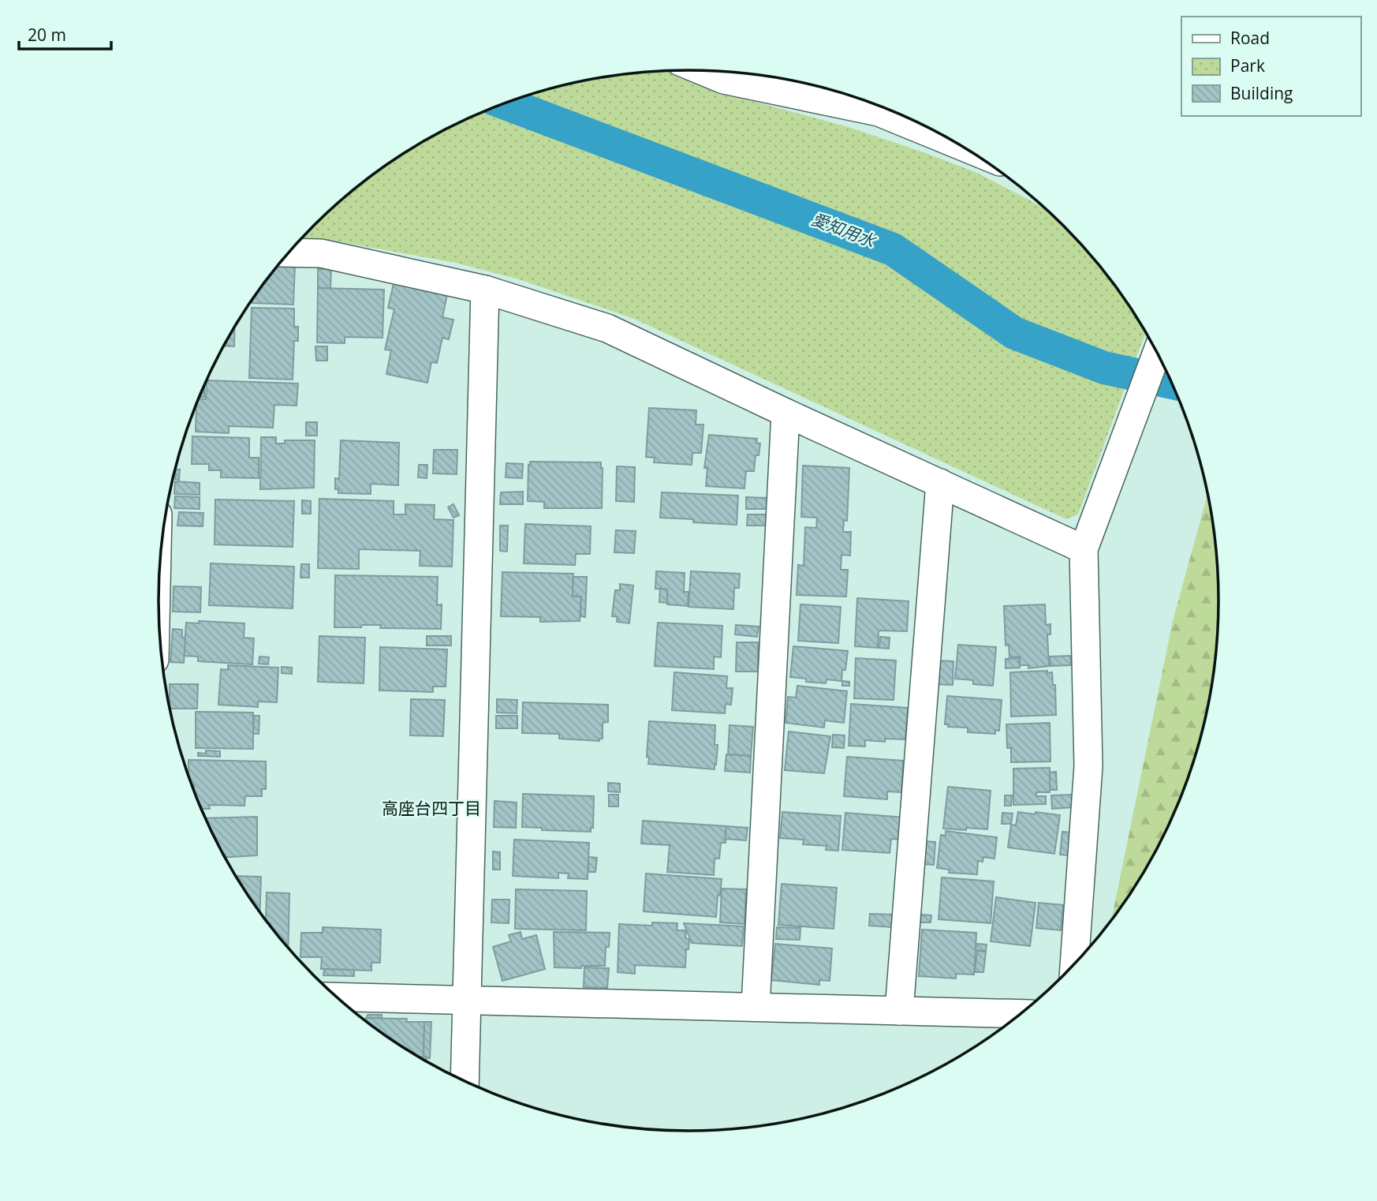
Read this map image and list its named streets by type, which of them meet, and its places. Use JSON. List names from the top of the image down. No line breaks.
{"districts":["高座台四丁目"],"water":["愛知用水"],"legend":["Road","Park","Building"],"scale_bar":"20 m"}
